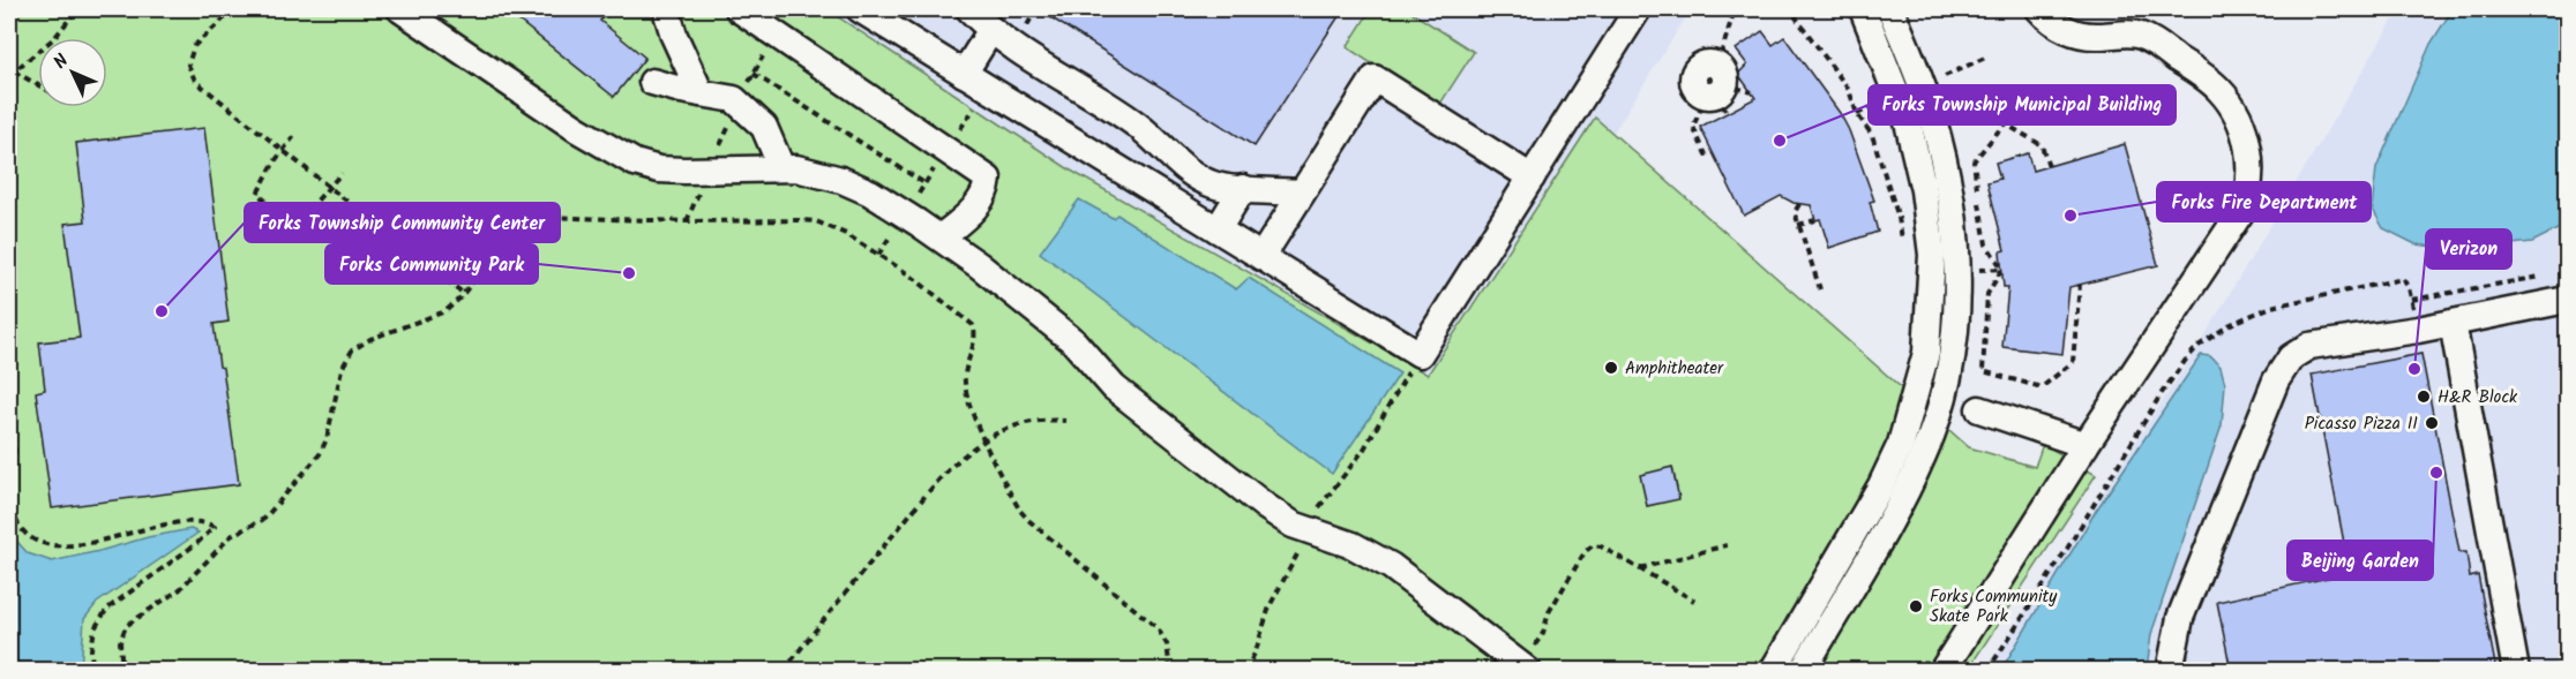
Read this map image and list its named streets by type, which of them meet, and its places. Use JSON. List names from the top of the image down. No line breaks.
{"places":["Forks Township Municipal Building","Forks Fire Department","Forks Community Park","Forks Township Community Center","Amphitheater","Verizon","H&R Block","Picasso Pizza II","Beijing Garden","Forks Community Skate Park"],"north":"top left"}
